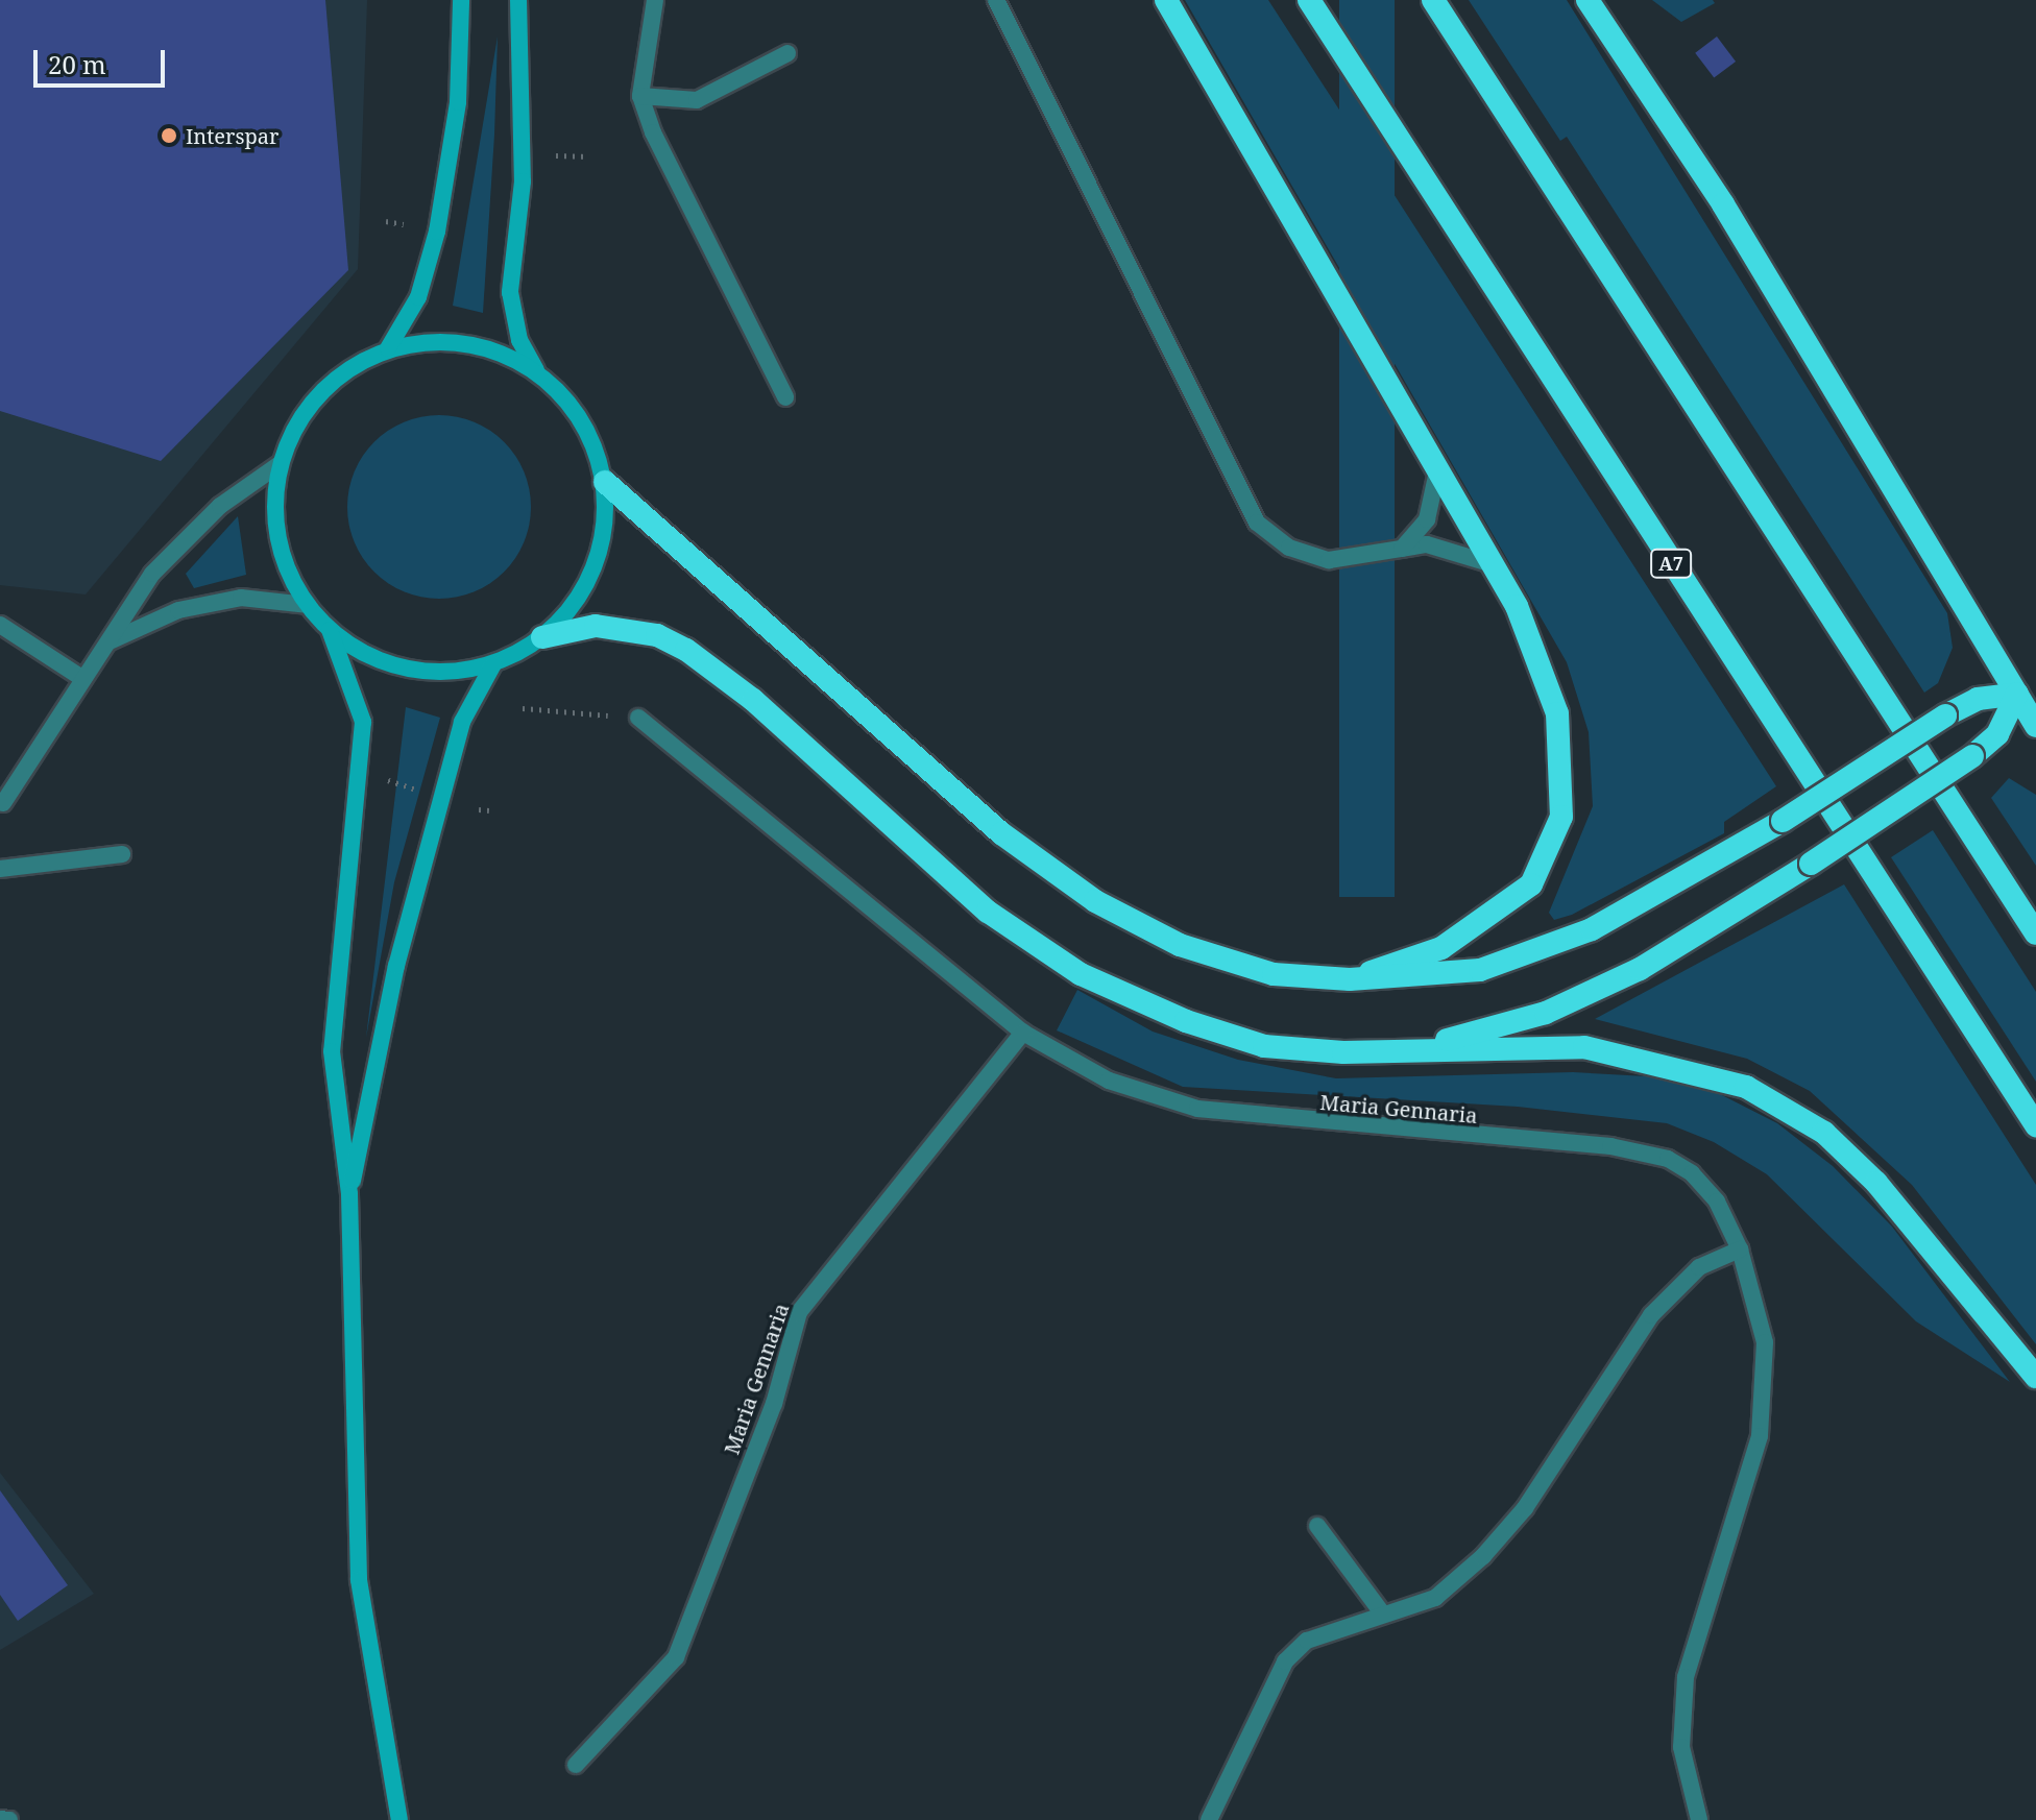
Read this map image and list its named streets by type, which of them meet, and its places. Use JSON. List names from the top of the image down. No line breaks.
{"streets":{"highway":["A7"],"street":["Maria Gennaria"]},"places":["Interspar"],"scale_bar":"20 m"}
